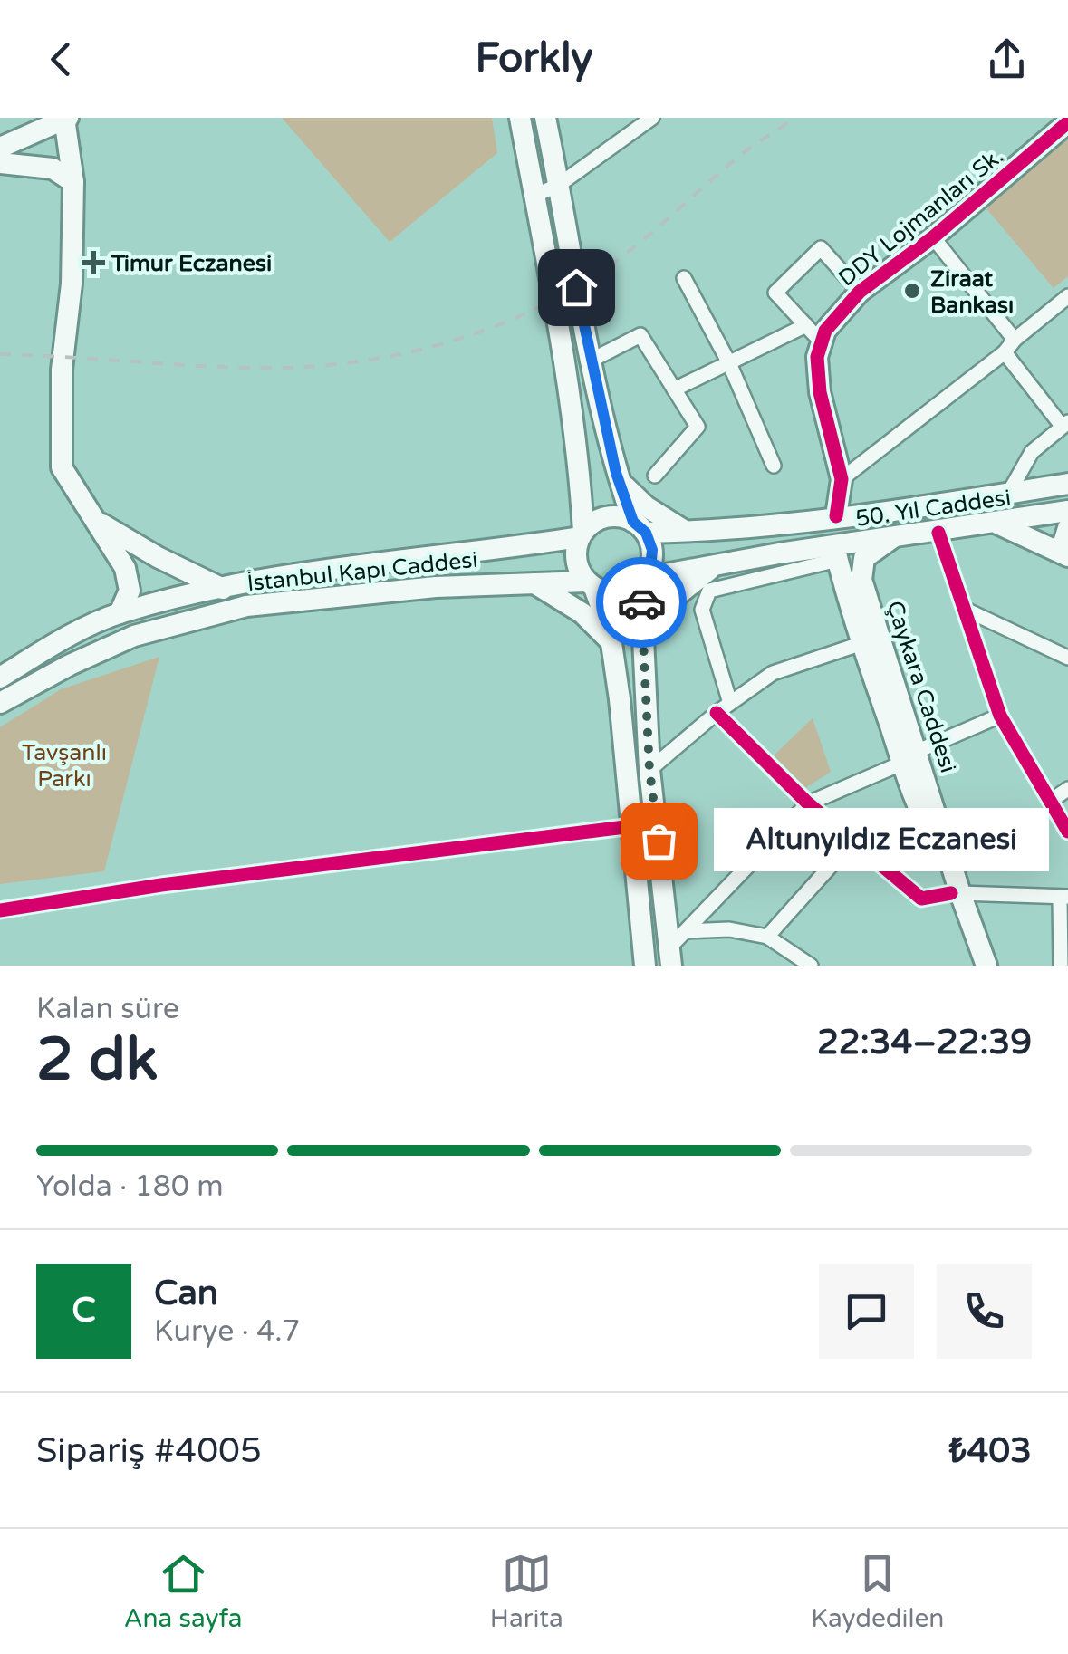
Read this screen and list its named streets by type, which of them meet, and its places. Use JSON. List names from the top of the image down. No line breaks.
{"streets":{"main road":["DDY Lojmanları Sk.","50. Yıl Caddesi","İstanbul Kapı Caddesi","Çaykara Caddesi"]},"crossings":[["50. Yıl Caddesi","İstanbul Kapı Caddesi"],["50. Yıl Caddesi","Çaykara Caddesi"]],"parks":["Tavşanlı Parkı"],"places":{"health":["Timur Eczanesi"],"other":["Ziraat Bankası","Altunyıldız Eczanesi"]},"page":{"header":"Forkly","bubble":"Altunyıldız Eczanesi","heading":["2 dk","Kalan süre","22:34–22:39"],"panel":["Can","Kurye · 4.7","Sipariş #4005","₺403"],"bar":"Yolda · 180 m","round":"C","tabs":["Ana sayfa","Harita","Kaydedilen"]}}
